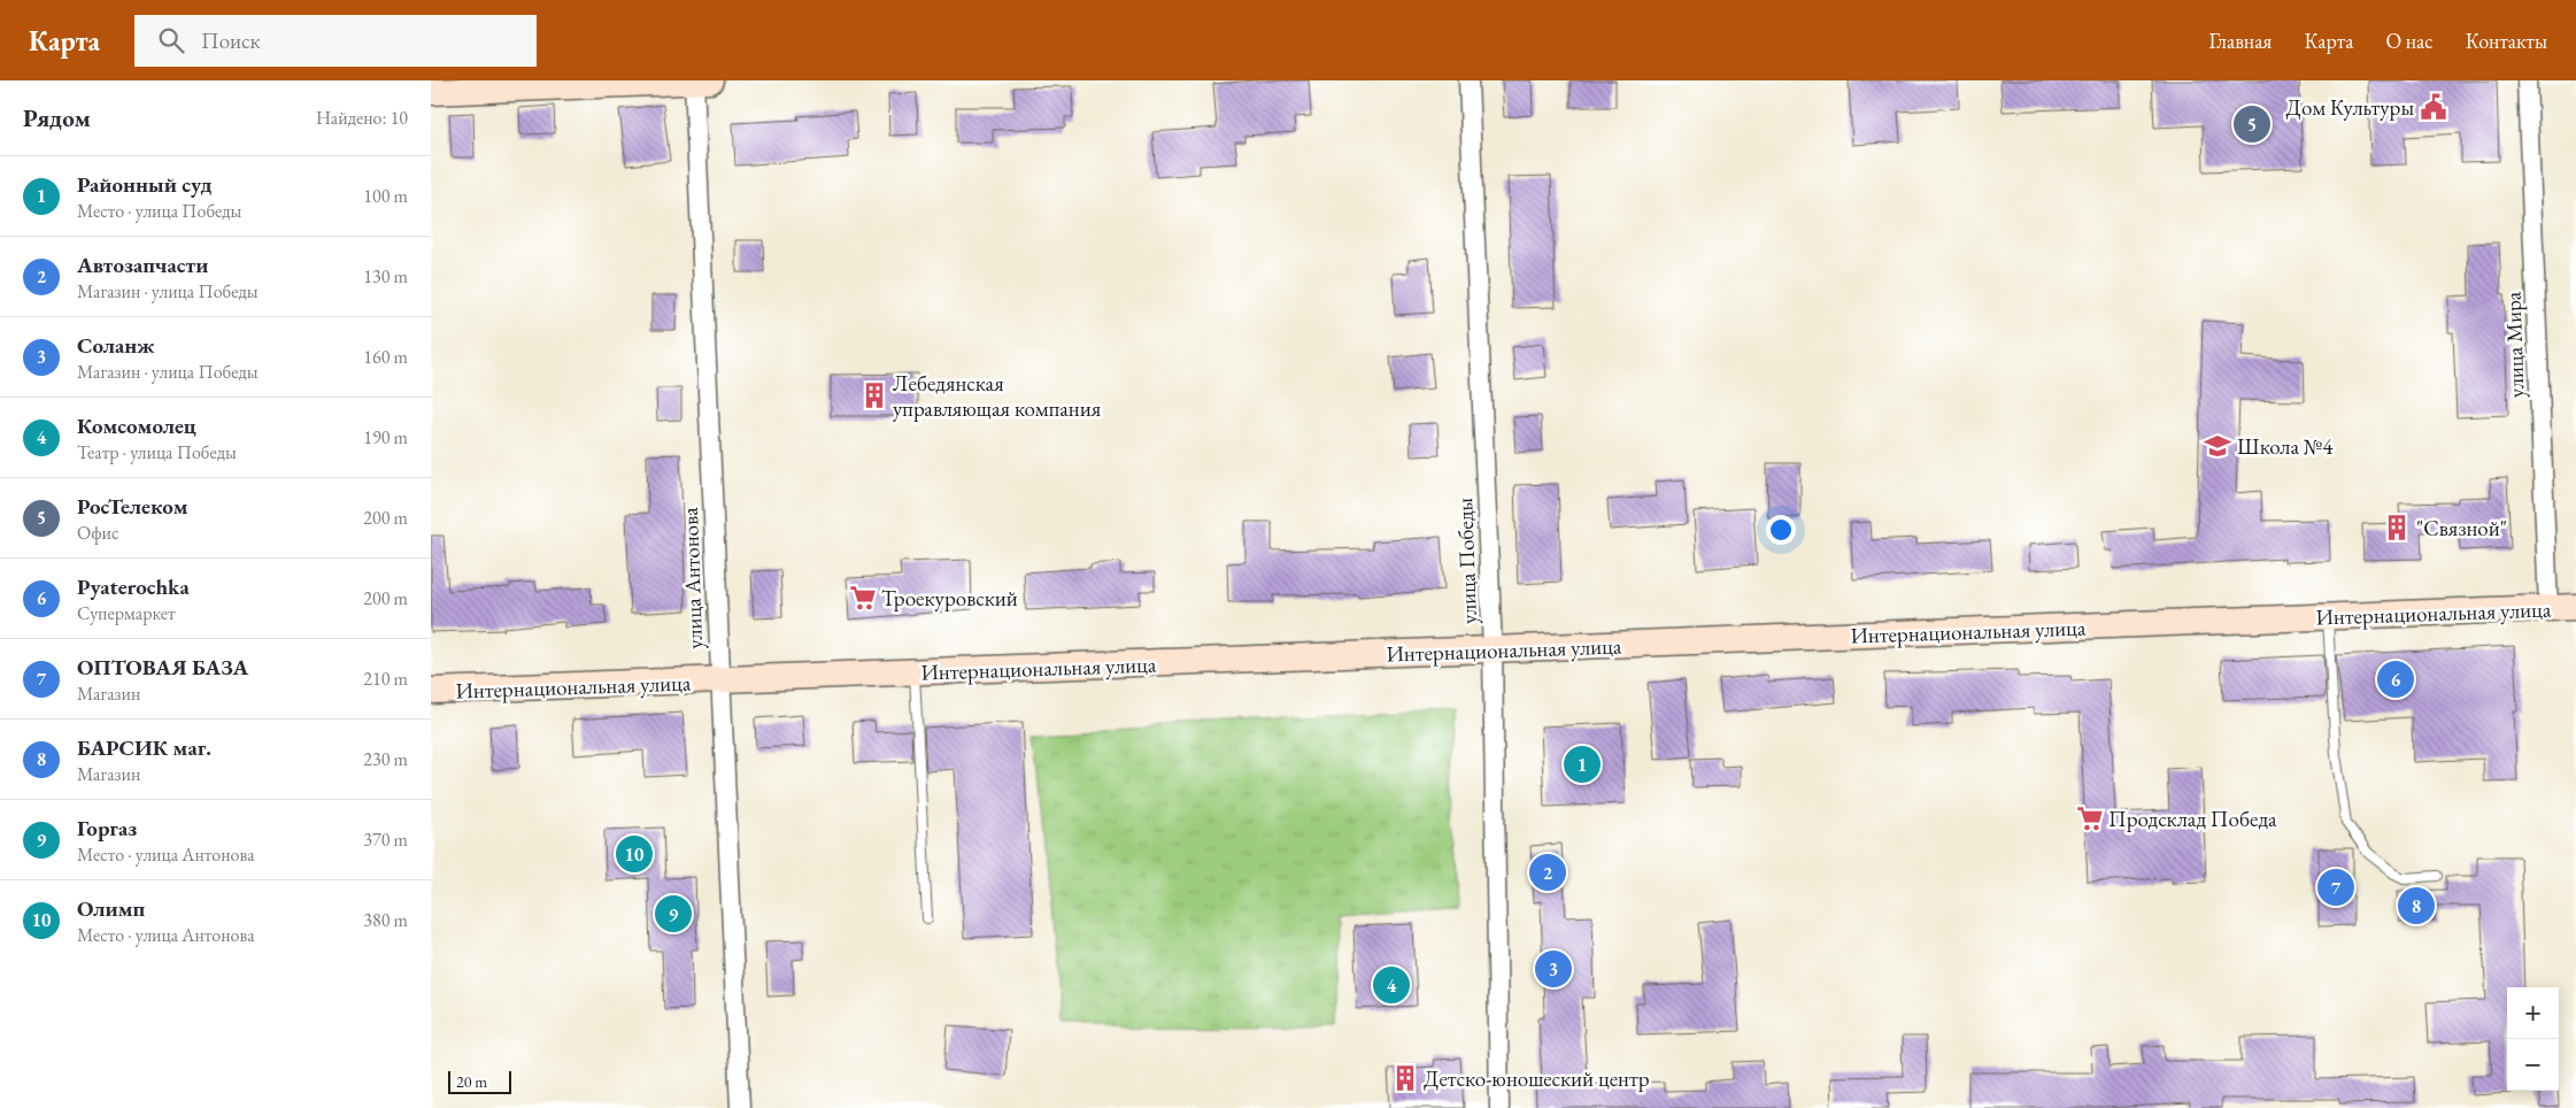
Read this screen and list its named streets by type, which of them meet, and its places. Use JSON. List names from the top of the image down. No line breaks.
{"streets":{"street":["улица Мира","улица Победы","улица Антонова","Интернациональная улица"]},"crossings":[["улица Мира","Интернациональная улица"],["улица Победы","Интернациональная улица"],["улица Антонова","Интернациональная улица"]],"places":{"public building":["Дом Культуры"],"building":["Лебедянская управляющая компания","\"Связной\"","Детско-юношеский центр"],"school or university":["Школа №4"],"supermarket":["Троекуровский","Продсклад Победа"]},"scale_bar":"20 m","page":{"header":"Карта","search":"Поиск","nav":["Главная","Карта","О нас","Контакты"],"heading":["Рядом","Найдено: 10"],"pins":["5","6","1","10","2","7","8","9","3","4"],"list":[{"mark":"1","name":"Районный суд","note":"Место · улица Победы","value":"100 m"},{"mark":"2","name":"Автозапчасти","note":"Магазин · улица Победы","value":"130 m"},{"mark":"3","name":"Соланж","note":"Магазин · улица Победы","value":"160 m"},{"mark":"4","name":"Комсомолец","note":"Театр · улица Победы","value":"190 m"},{"mark":"5","name":"РосТелеком","note":"Офис","value":"200 m"},{"mark":"6","name":"Pyaterochka","note":"Супермаркет","value":"200 m"},{"mark":"7","name":"ОПТОВАЯ БАЗА","note":"Магазин","value":"210 m"},{"mark":"8","name":"БАРСИК маг.","note":"Магазин","value":"230 m"},{"mark":"9","name":"Горгаз","note":"Место · улица Антонова","value":"370 m"},{"mark":"10","name":"Олимп","note":"Место · улица Антонова","value":"380 m"}],"map_buttons":["+","−"],"scale":"20 m"}}
